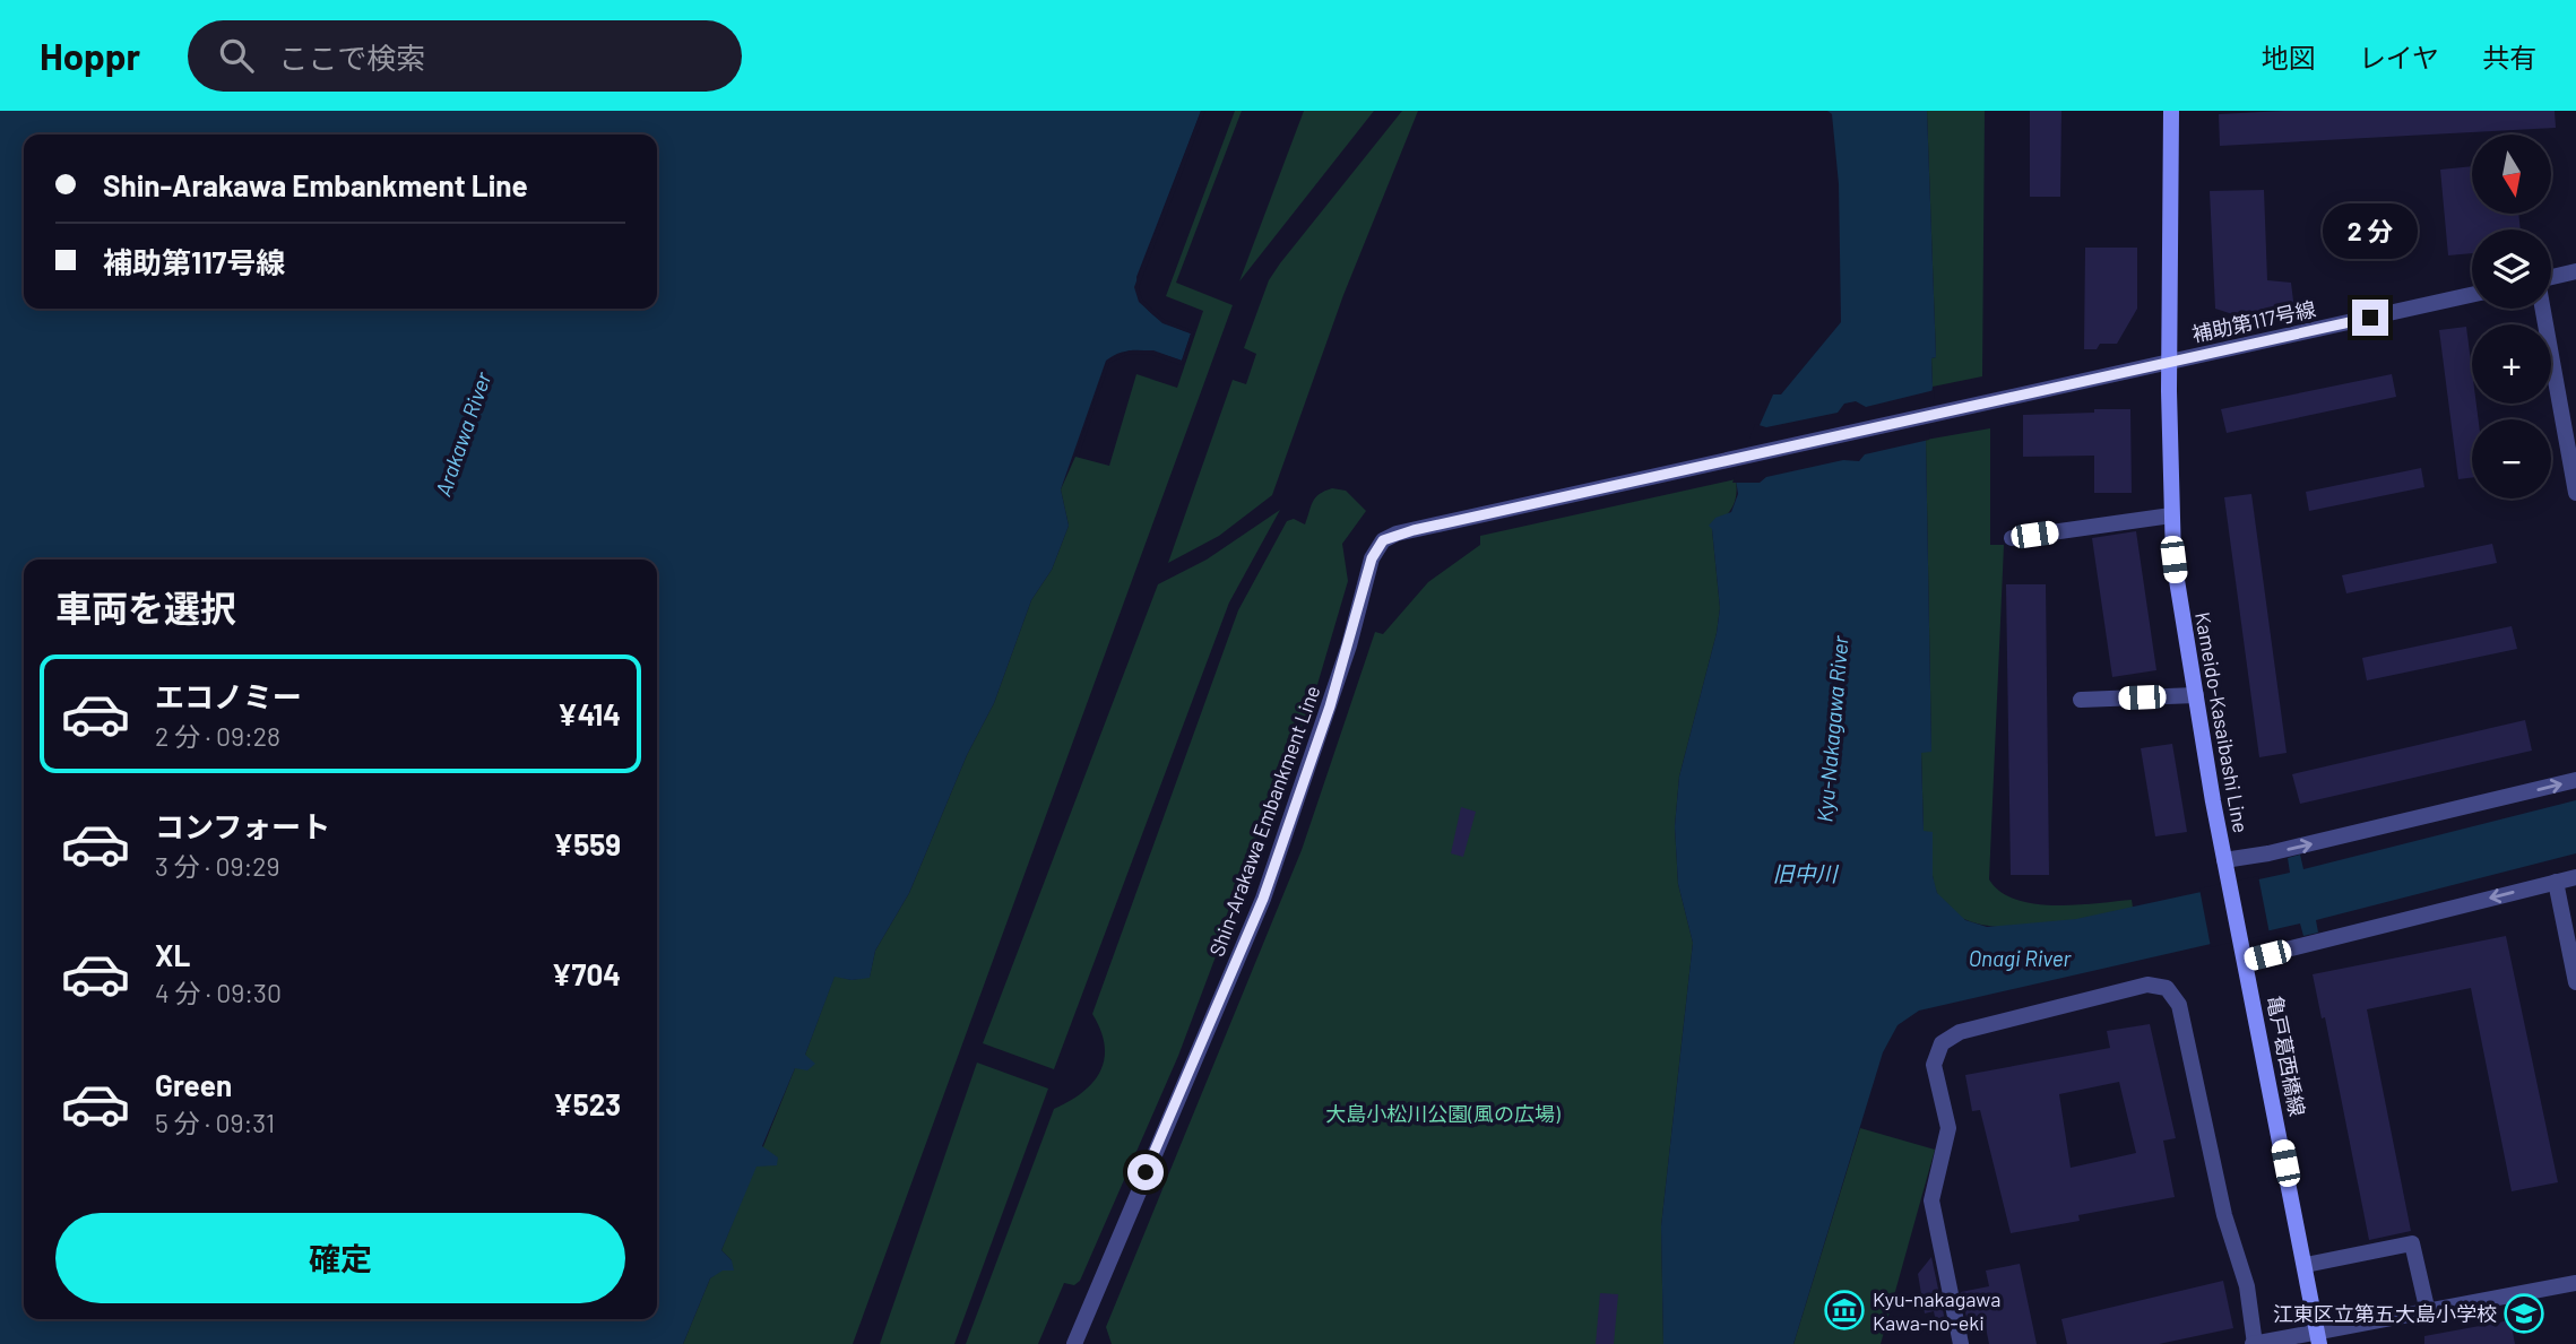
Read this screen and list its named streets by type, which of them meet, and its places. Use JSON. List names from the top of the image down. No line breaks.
{"streets":{"main road":["Kameido-Kasaibashi Line","亀戸葛西橋線"],"street":["補助第117号線","Shin-Arakawa Embankment Line"]},"crossings":[["補助第117号線","Kameido-Kasaibashi Line"],["補助第117号線","Shin-Arakawa Embankment Line"],["Kameido-Kasaibashi Line","亀戸葛西橋線"]],"water":["Arakawa River","Kyu-Nakagawa River","旧中川","Onagi River"],"parks":["大島小松川公園(風の広場)"],"places":{"museum":["Kyu-nakagawa Kawa-no-eki"],"school or university":["江東区立第五大島小学校"]},"north":"bottom","page":{"header":"Hoppr","search":"ここで検索","nav":["地図","レイヤ","共有"],"map_buttons":["+","−"],"banner":["Shin-Arakawa Embankment Line","補助第117号線"],"bubble":"2 分","heading":"車両を選択","list":[{"name":"エコノミー","note":"2 分 · 09:28","value":"¥414"},{"name":"コンフォート","note":"3 分 · 09:29","value":"¥559"},{"name":"XL","note":"4 分 · 09:30","value":"¥704"},{"name":"Green","note":"5 分 · 09:31","value":"¥523"}],"buttons":"確定"}}
